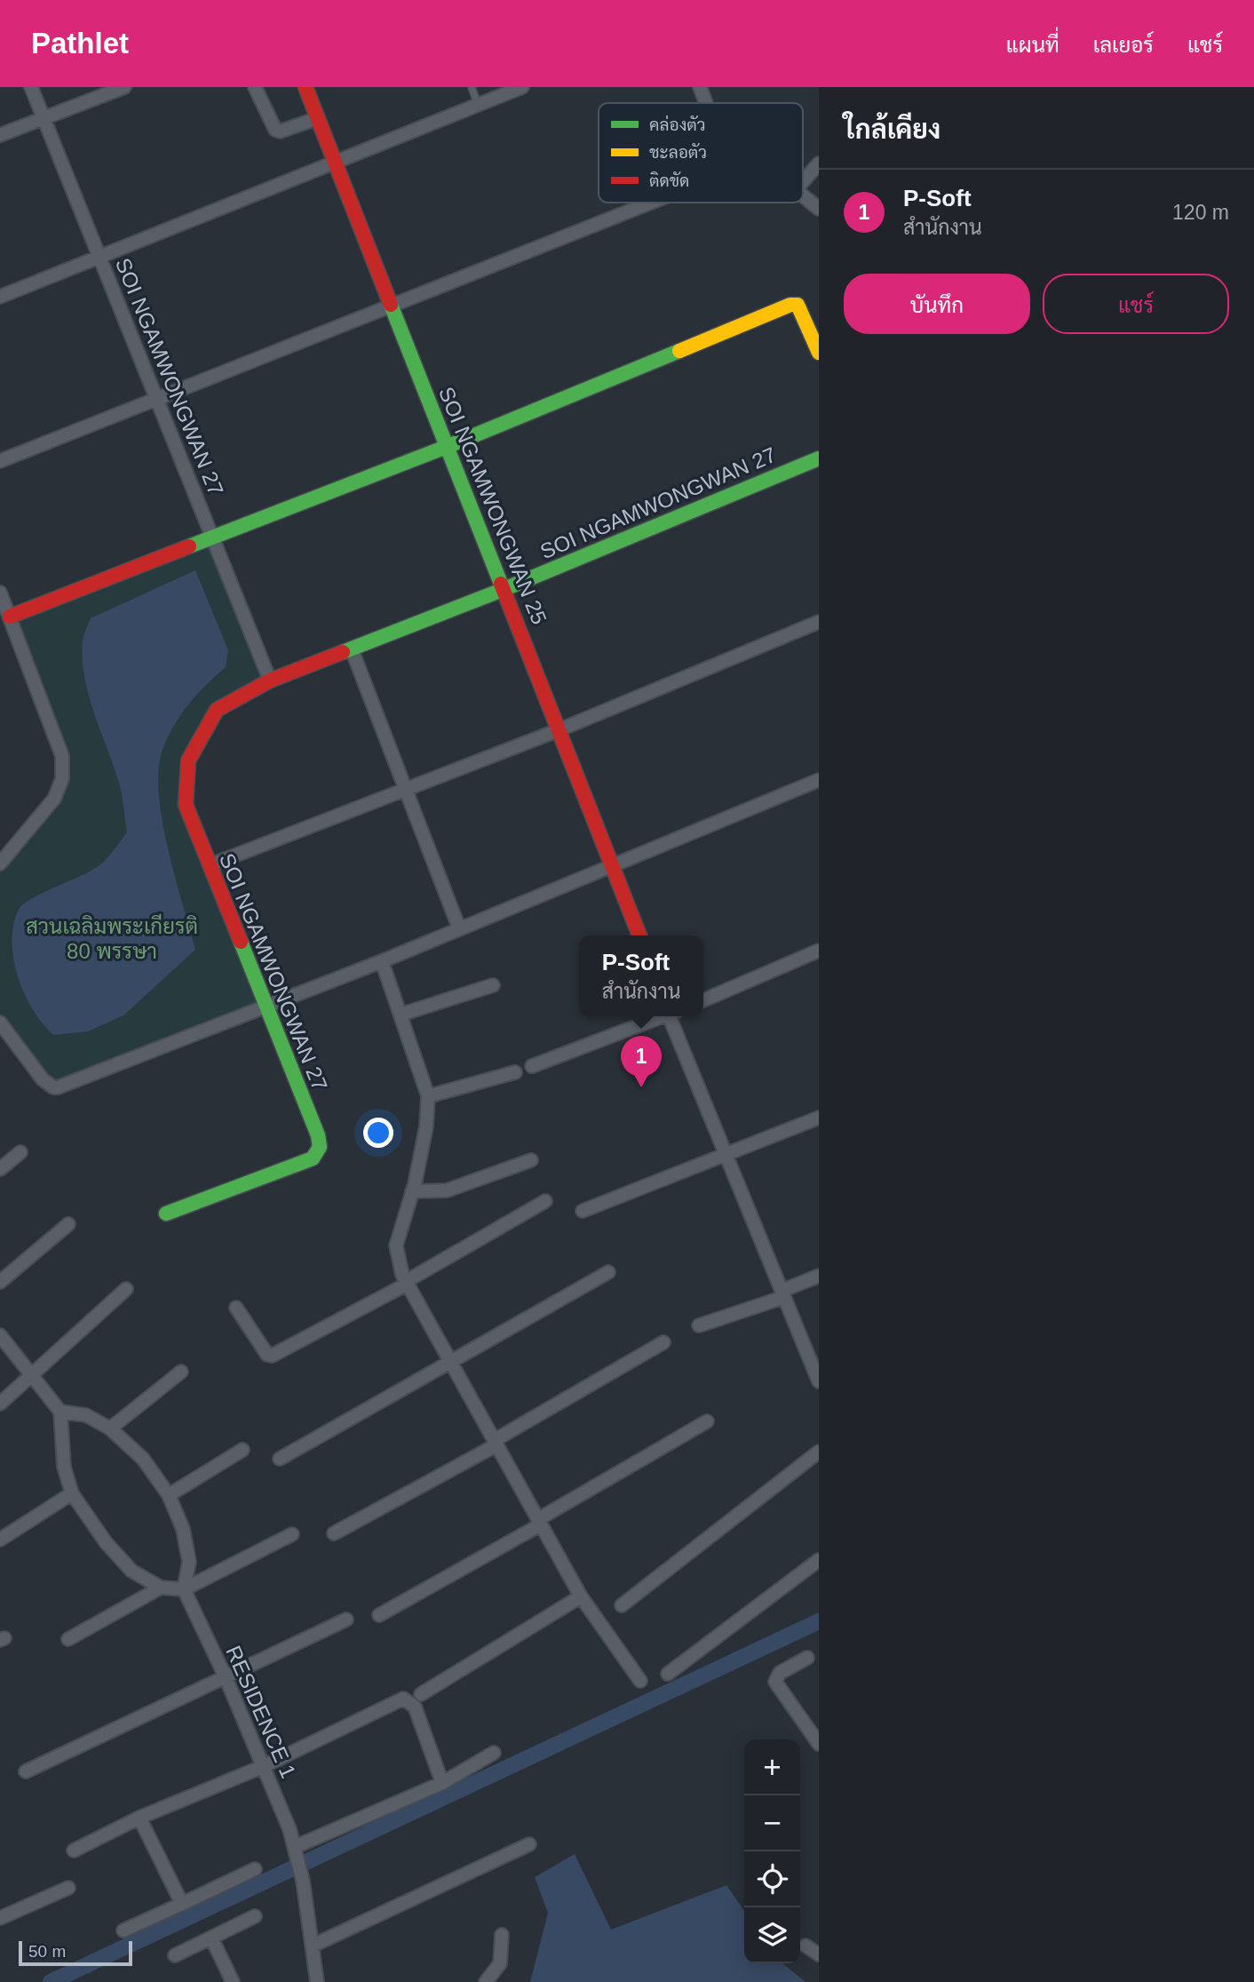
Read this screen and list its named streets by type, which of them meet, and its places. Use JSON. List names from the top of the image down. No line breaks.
{"streets":{"street":["SOI NGAMWONGWAN 27","SOI NGAMWONGWAN 25","RESIDENCE 1"]},"crossings":[["SOI NGAMWONGWAN 27","SOI NGAMWONGWAN 25"]],"parks":["สวนเฉลิมพระเกียรติ 80 พรรษา"],"legend":["คล่องตัว","ชะลอตัว","ติดขัด"],"scale_bar":"50 m","page":{"header":"Pathlet","nav":["แผนที่","เลเยอร์","แชร์"],"heading":"ใกล้เคียง","list":[{"mark":"1","name":"P-Soft","note":"สำนักงาน","value":"120 m"}],"buttons":["บันทึก","แชร์"],"popup":["P-Soft","สำนักงาน"],"pins":"1","map_buttons":["+","−"],"scale":"50 m"}}
